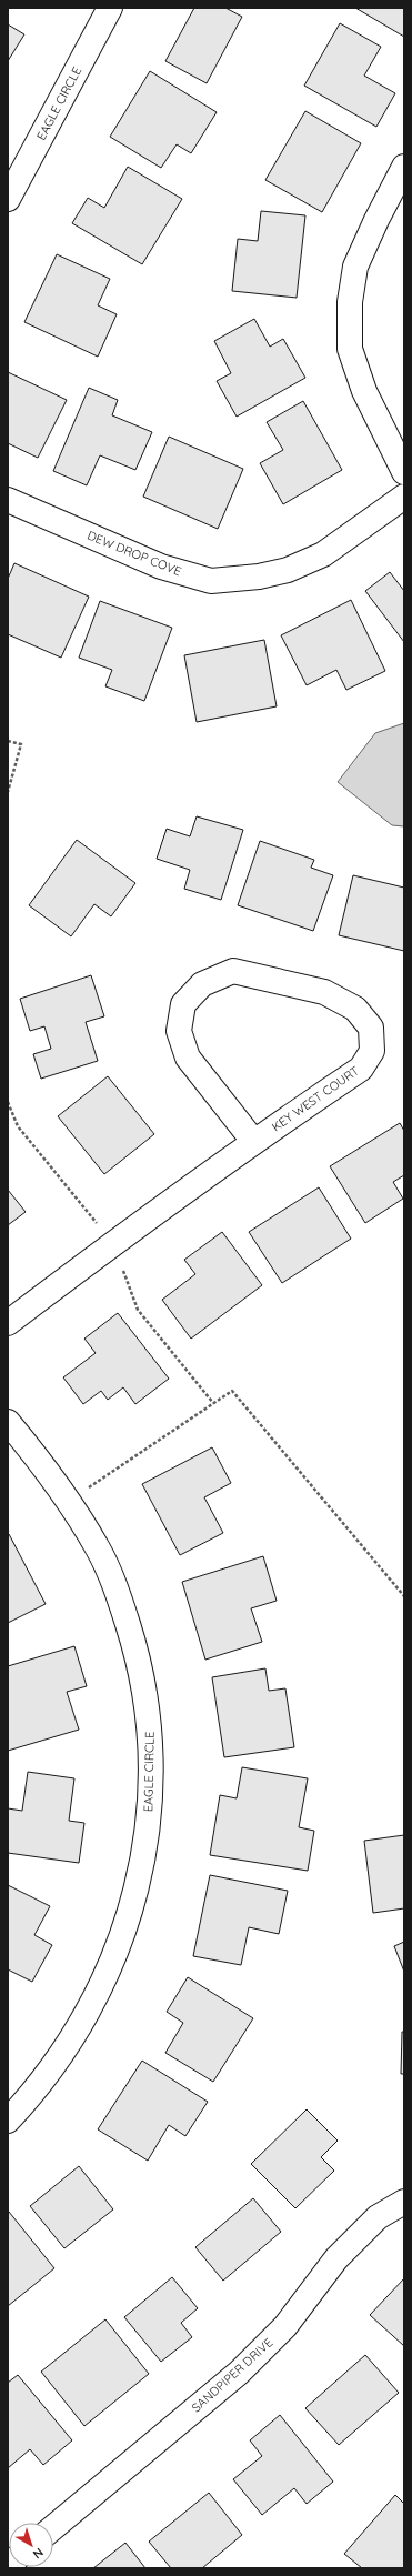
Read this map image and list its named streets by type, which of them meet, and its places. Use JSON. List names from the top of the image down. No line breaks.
{"streets":{"street":["EAGLE CIRCLE","DEW DROP COVE","KEY WEST COURT","SANDPIPER DRIVE"]},"north":"bottom right"}
